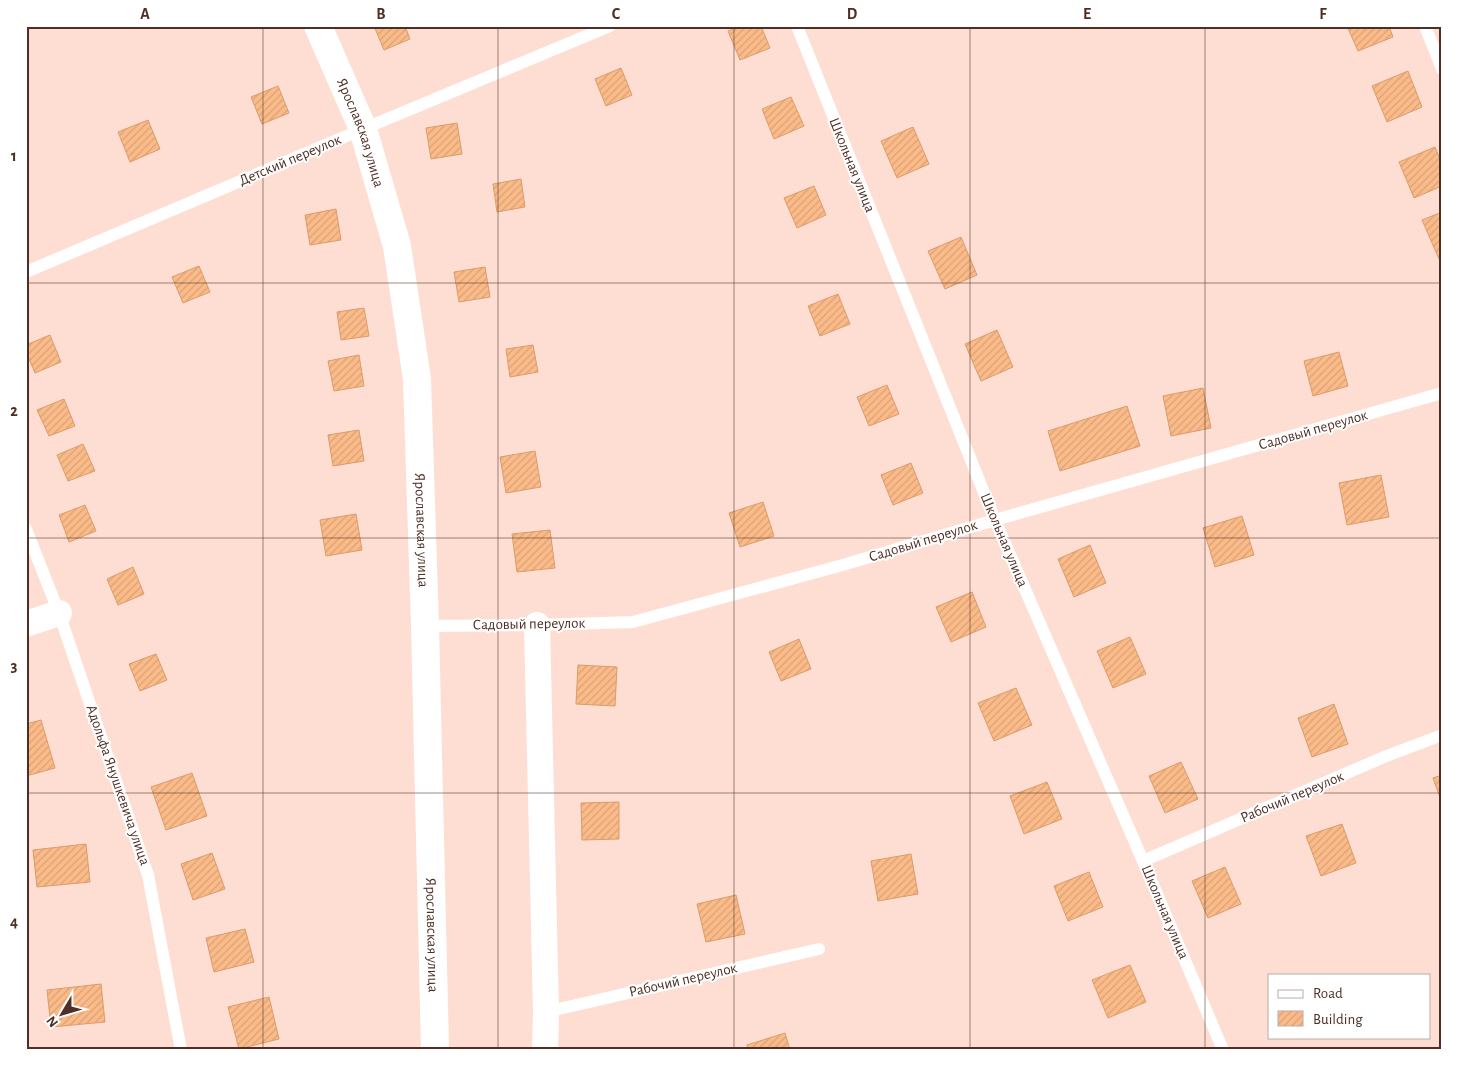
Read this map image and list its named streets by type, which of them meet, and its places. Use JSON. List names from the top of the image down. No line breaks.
{"streets":{"main road":["Ярославская улица"],"lane":["Детский переулок","Школьная улица","Садовый переулок","Адольфа Янушкевича улица","Рабочий переулок"]},"crossings":[["Ярославская улица","Детский переулок"],["Ярославская улица","Садовый переулок"],["Школьная улица","Садовый переулок"],["Школьная улица","Рабочий переулок"]],"legend":["Road","Building"],"north":"bottom left","grid":{"columns":["A","B","C","D","E","F"],"rows":["1","2","3","4"]}}
